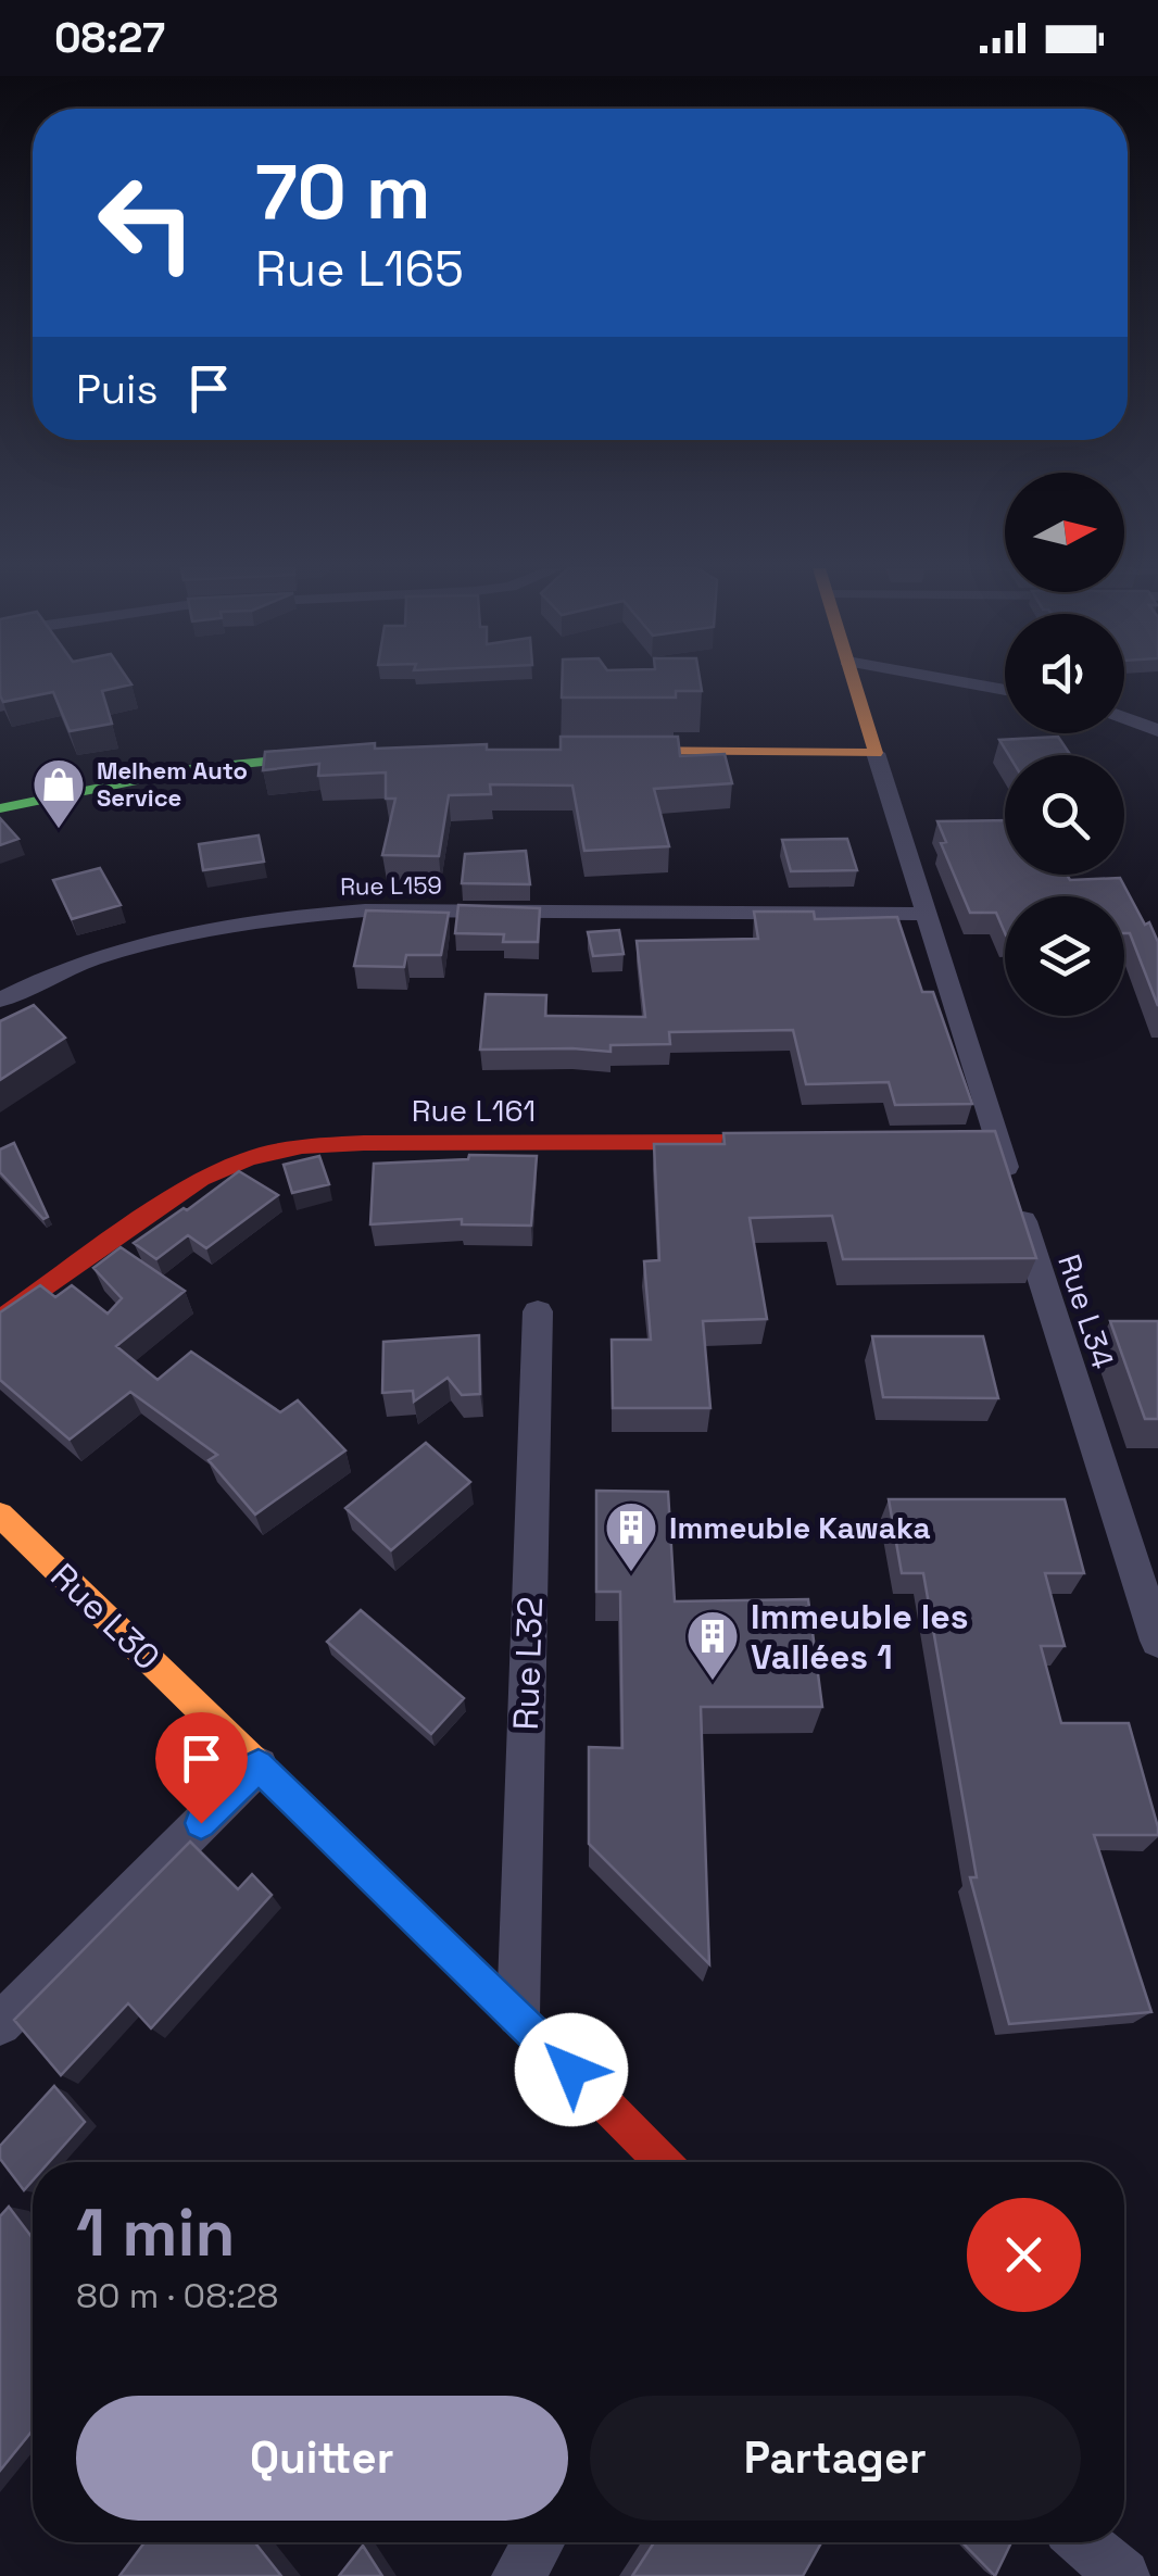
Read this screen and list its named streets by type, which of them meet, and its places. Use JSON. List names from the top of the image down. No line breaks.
{"streets":{"street":["Rue L159","Rue L161","Rue L34","Rue L30","Rue L32"]},"crossings":[["Rue L159","Rue L34"],["Rue L30","Rue L32"]],"places":{"shop":["Melhem Auto Service"],"building":["Immeuble Kawaka","Immeuble les Vallées 1"]},"north":"right","page":{"status":"08:27","turn":["70 m","Rue L165"],"then":"Puis","heading":["1 min","80 m · 08:28"],"buttons":["Quitter","Partager"]}}
